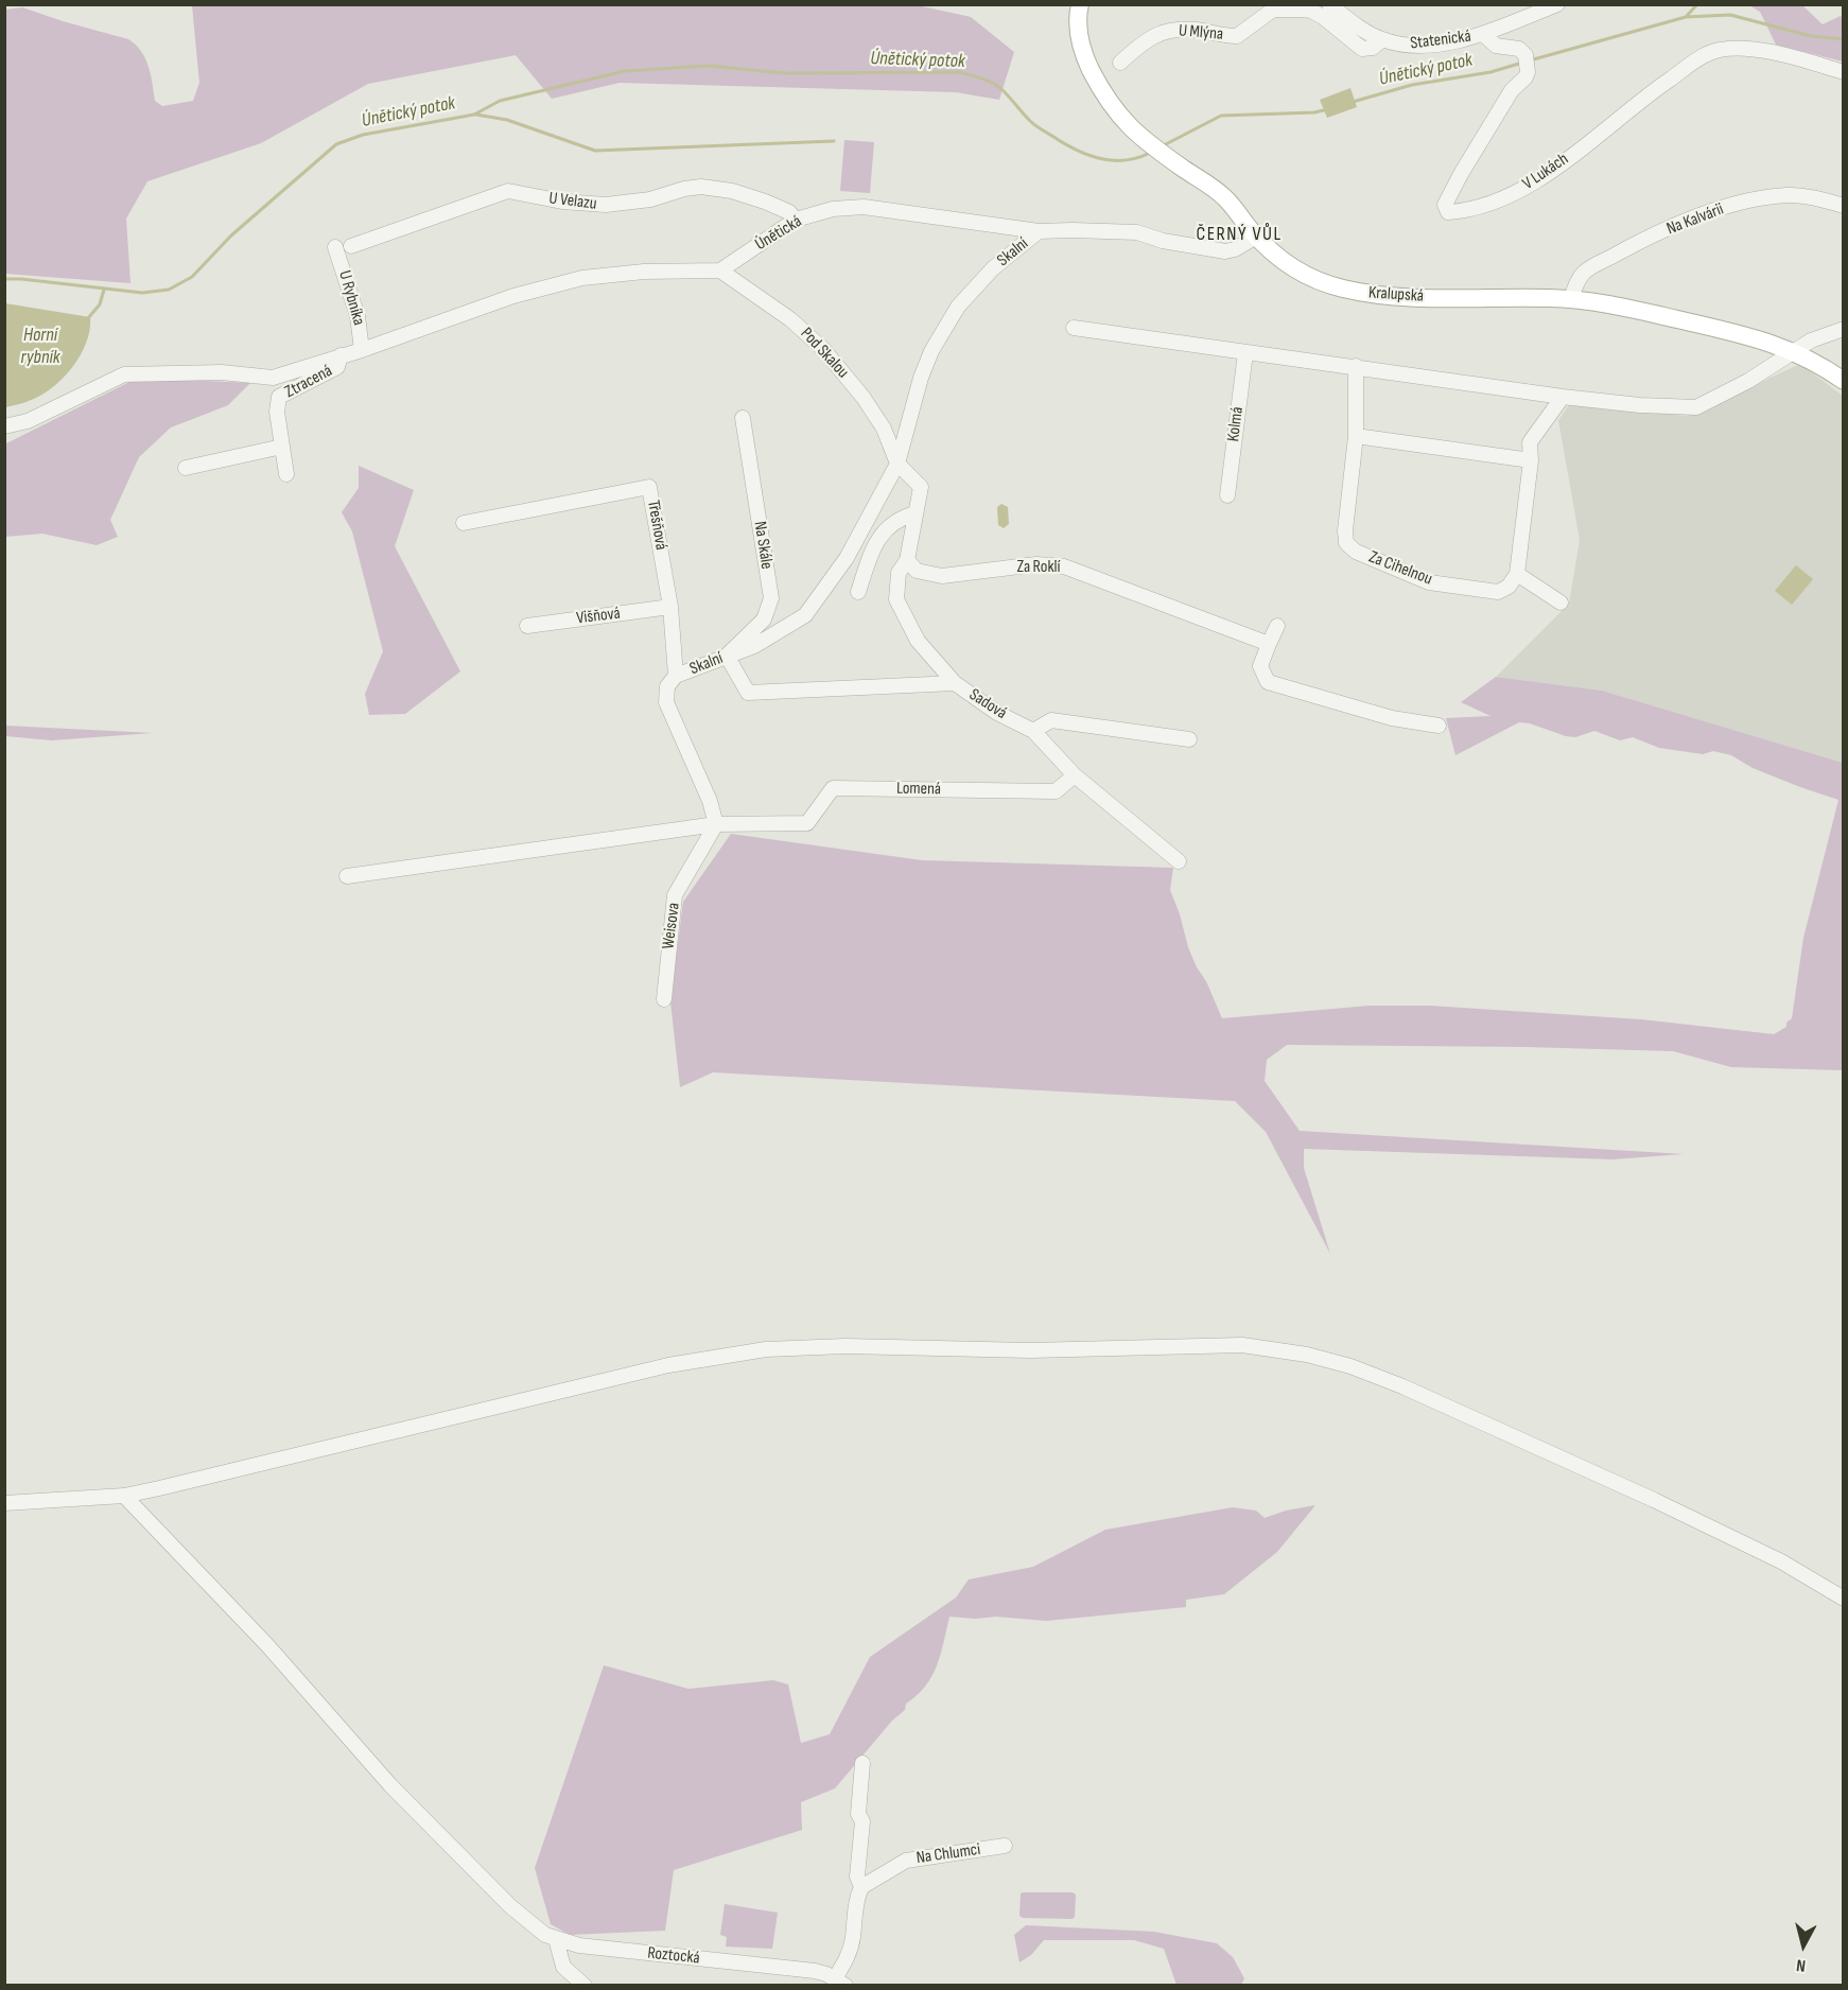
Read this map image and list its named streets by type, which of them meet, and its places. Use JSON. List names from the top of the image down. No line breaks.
{"streets":{"main road":["Kralupská"],"street":["U Mlýna","Statenická","V Lukách","U Velazu","Na Kalvárii","Únětická","Skalní","U Rybníka","Pod Skalou","Ztracená","Kolmá","Třešňová","Na Skále","Za Roklí","Za Cihelnou","Višňová","Sadová","Lomená","Weisova","Na Chlumci","Roztocká"]},"crossings":[["U Mlýna","Statenická"],["Statenická","V Lukách"],["U Velazu","Únětická"],["Na Kalvárii","Kralupská"],["Únětická","Skalní"],["Únětická","Kralupská"],["Únětická","Pod Skalou"],["Skalní","Pod Skalou"],["Skalní","Třešňová"],["Skalní","Na Skále"],["Skalní","Sadová"],["Skalní","Lomená"],["Skalní","Weisova"],["Třešňová","Višňová"],["Na Skále","Sadová"],["Lomená","Weisova"]],"districts":["ČERNÝ VŮL"],"water":["Únětický potok","Horní rybník"],"north":"bottom"}
